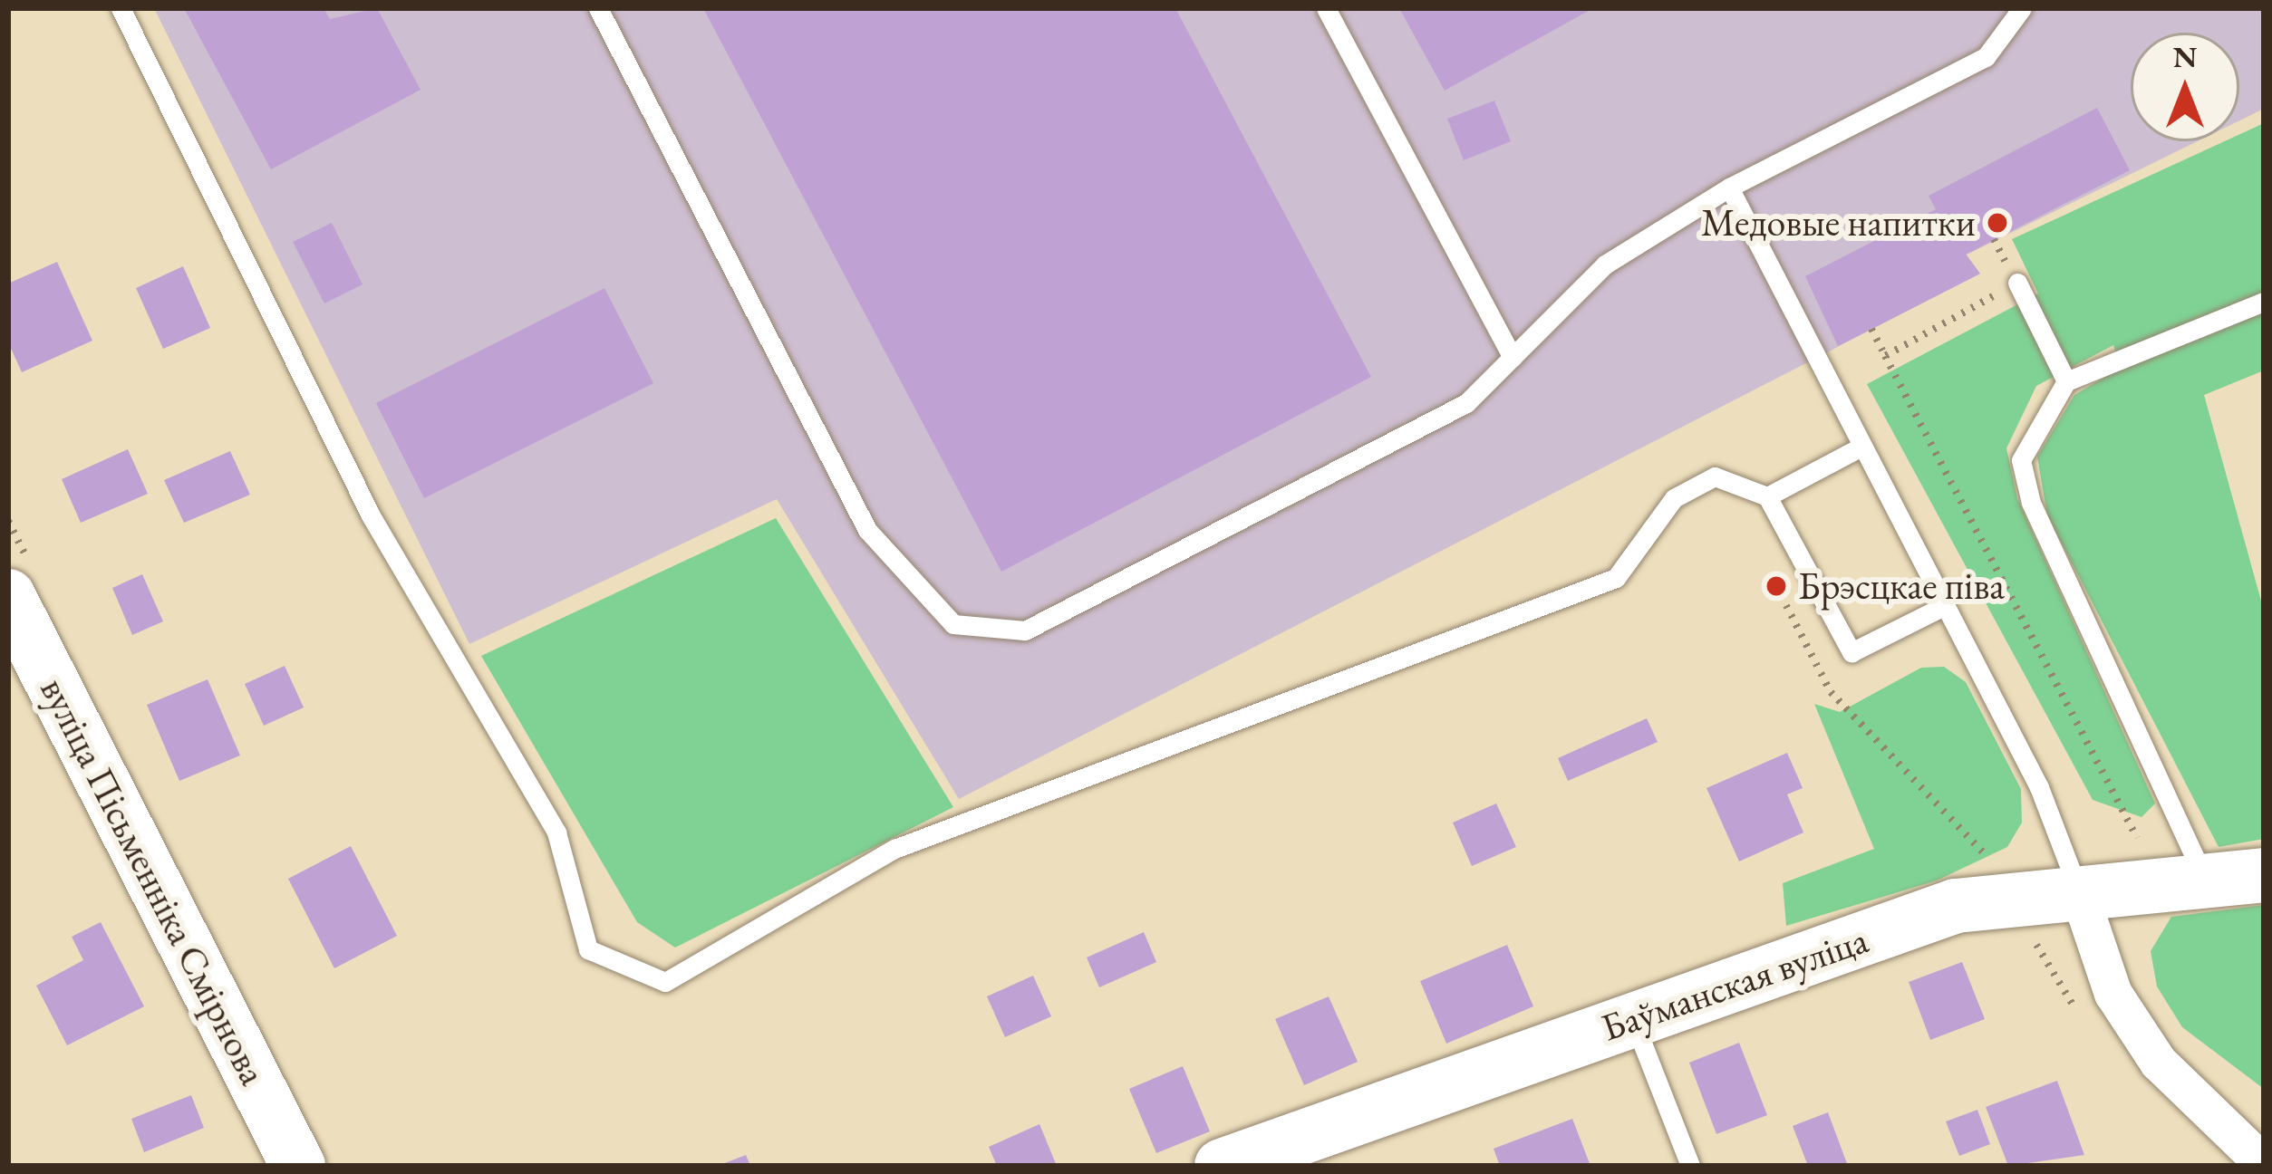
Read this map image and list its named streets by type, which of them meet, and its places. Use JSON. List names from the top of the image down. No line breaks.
{"streets":{"street":["вуліца Пісьменніка Смірнова","Баўманская вуліца"]},"places":["Медовые напитки","Брэсцкае піва"],"north":"top"}
